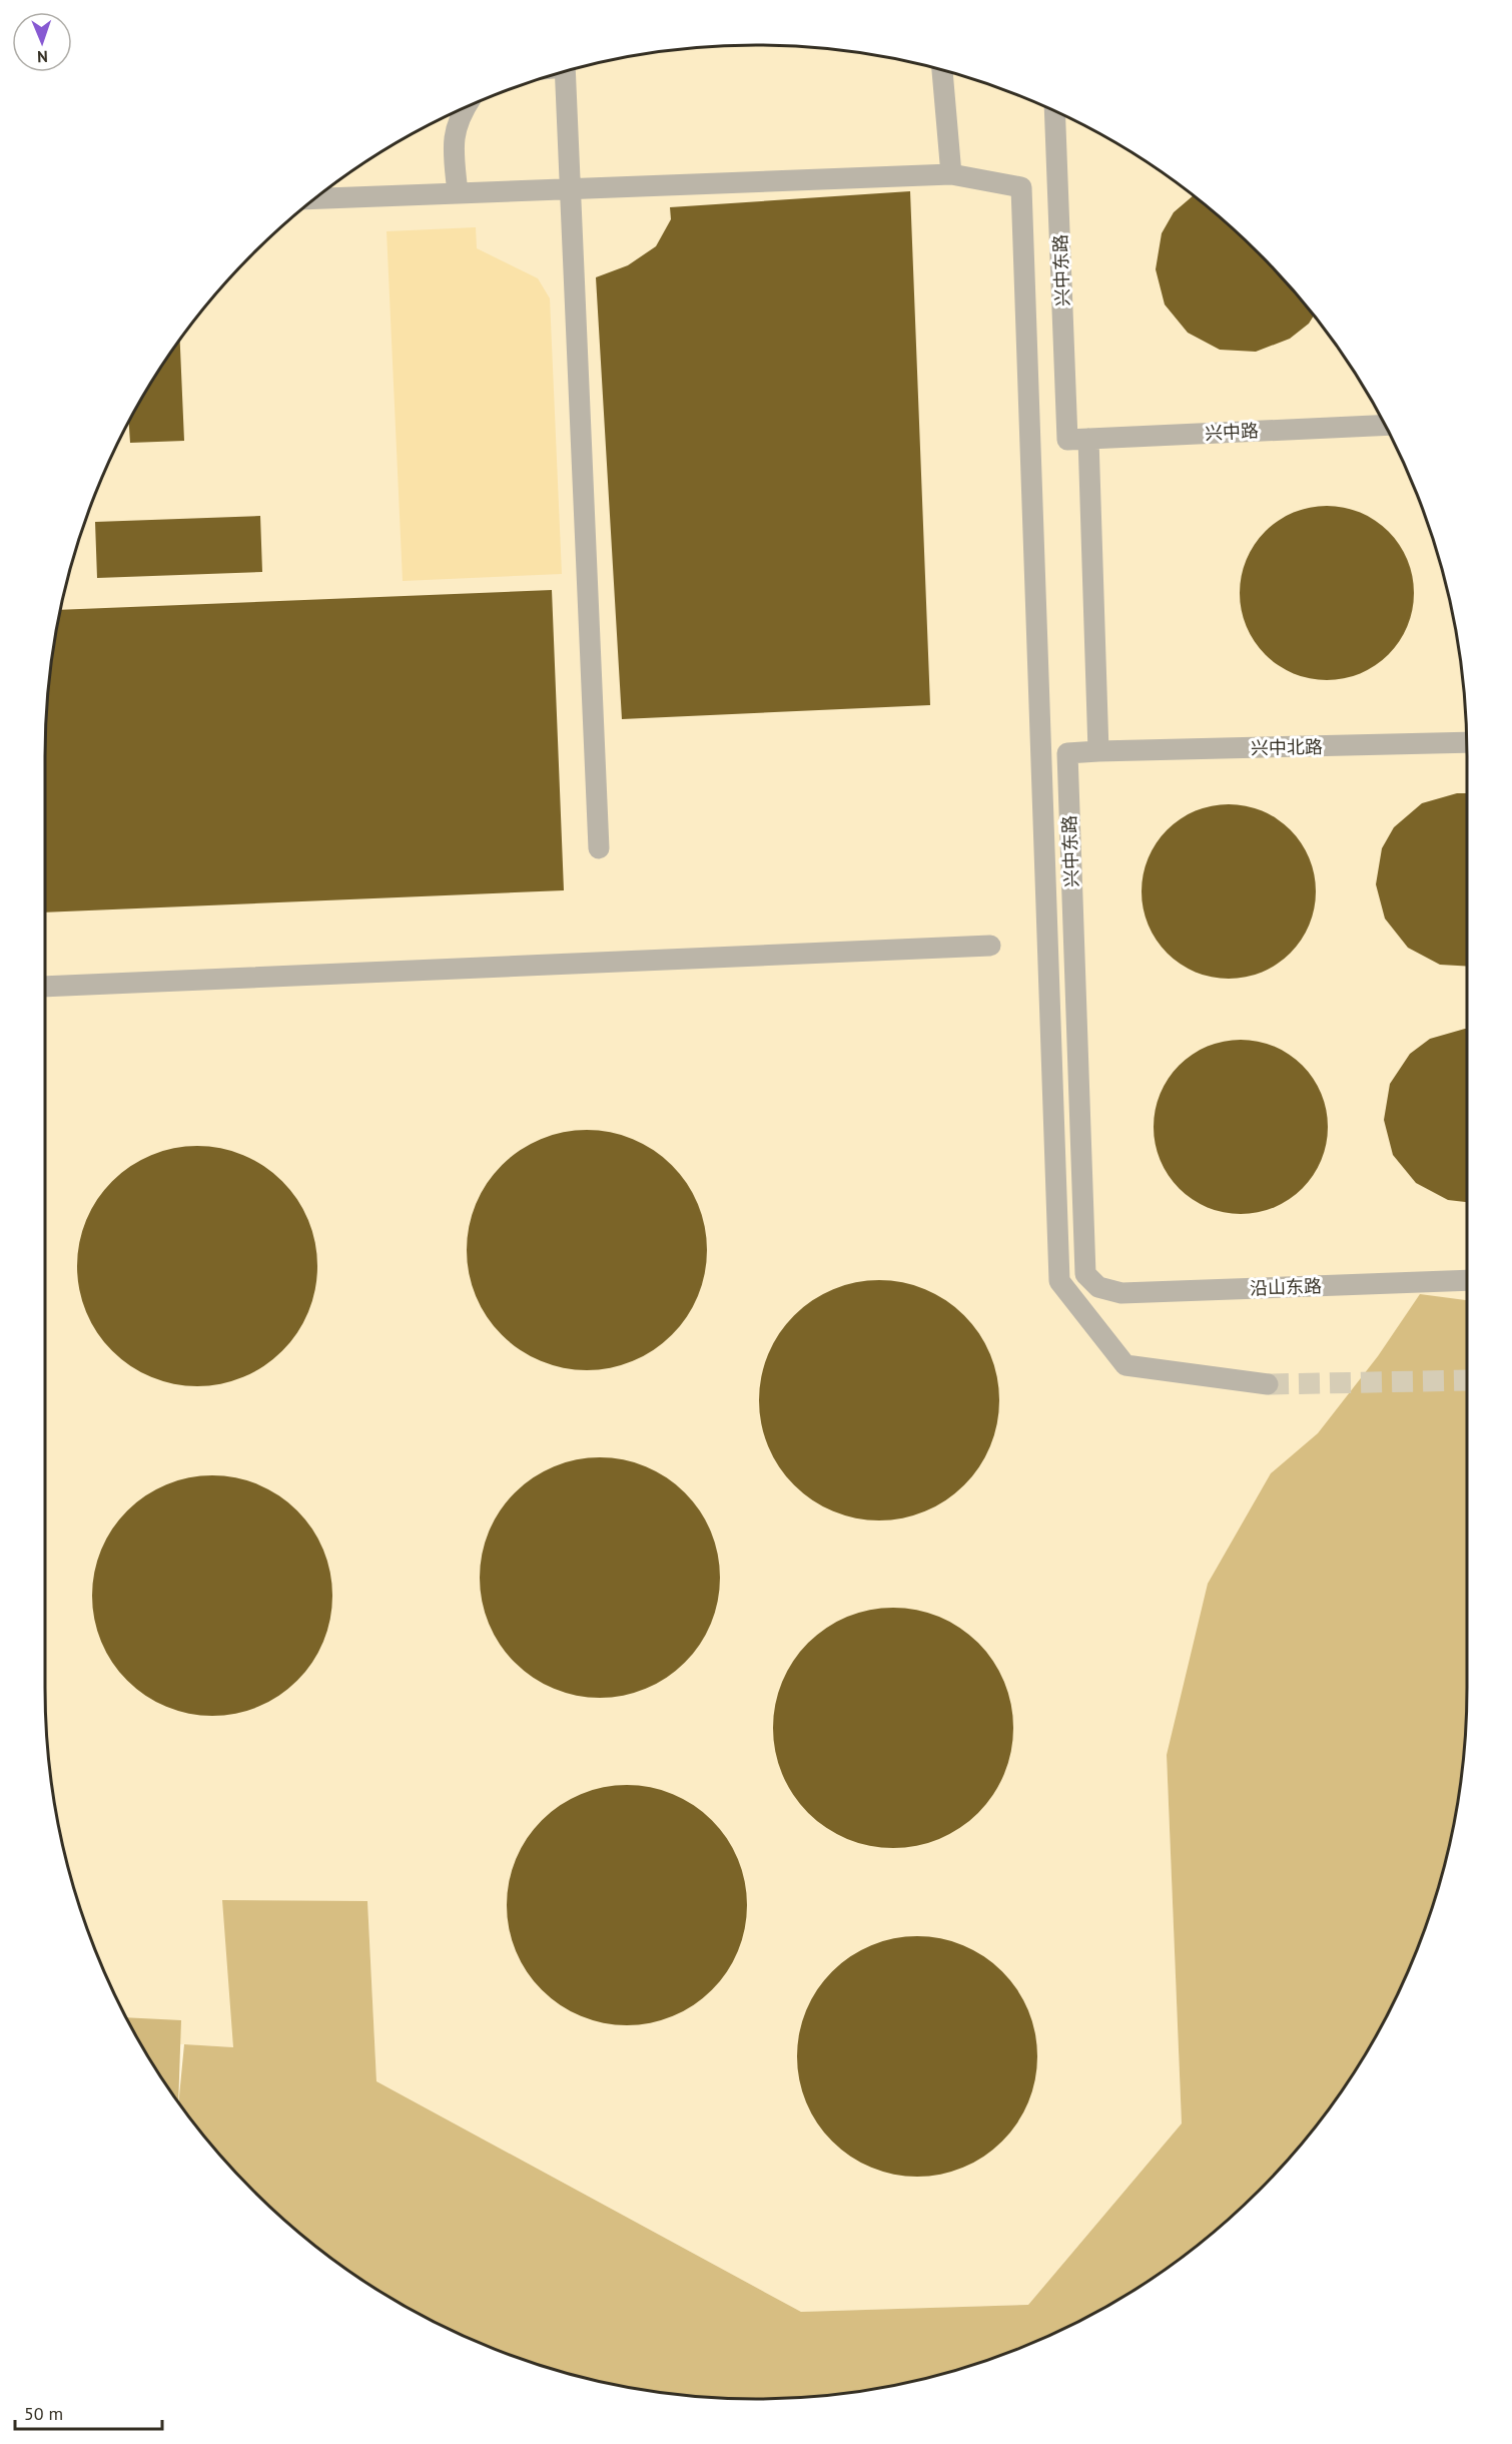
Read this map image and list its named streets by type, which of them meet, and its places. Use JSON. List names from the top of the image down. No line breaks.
{"streets":{"lane":["兴中东路","兴中路","兴中北路","沿山东路"]},"crossings":[["兴中东路","兴中路"],["兴中东路","兴中北路"],["兴中东路","沿山东路"]],"scale_bar":"50 m","north":"bottom"}
